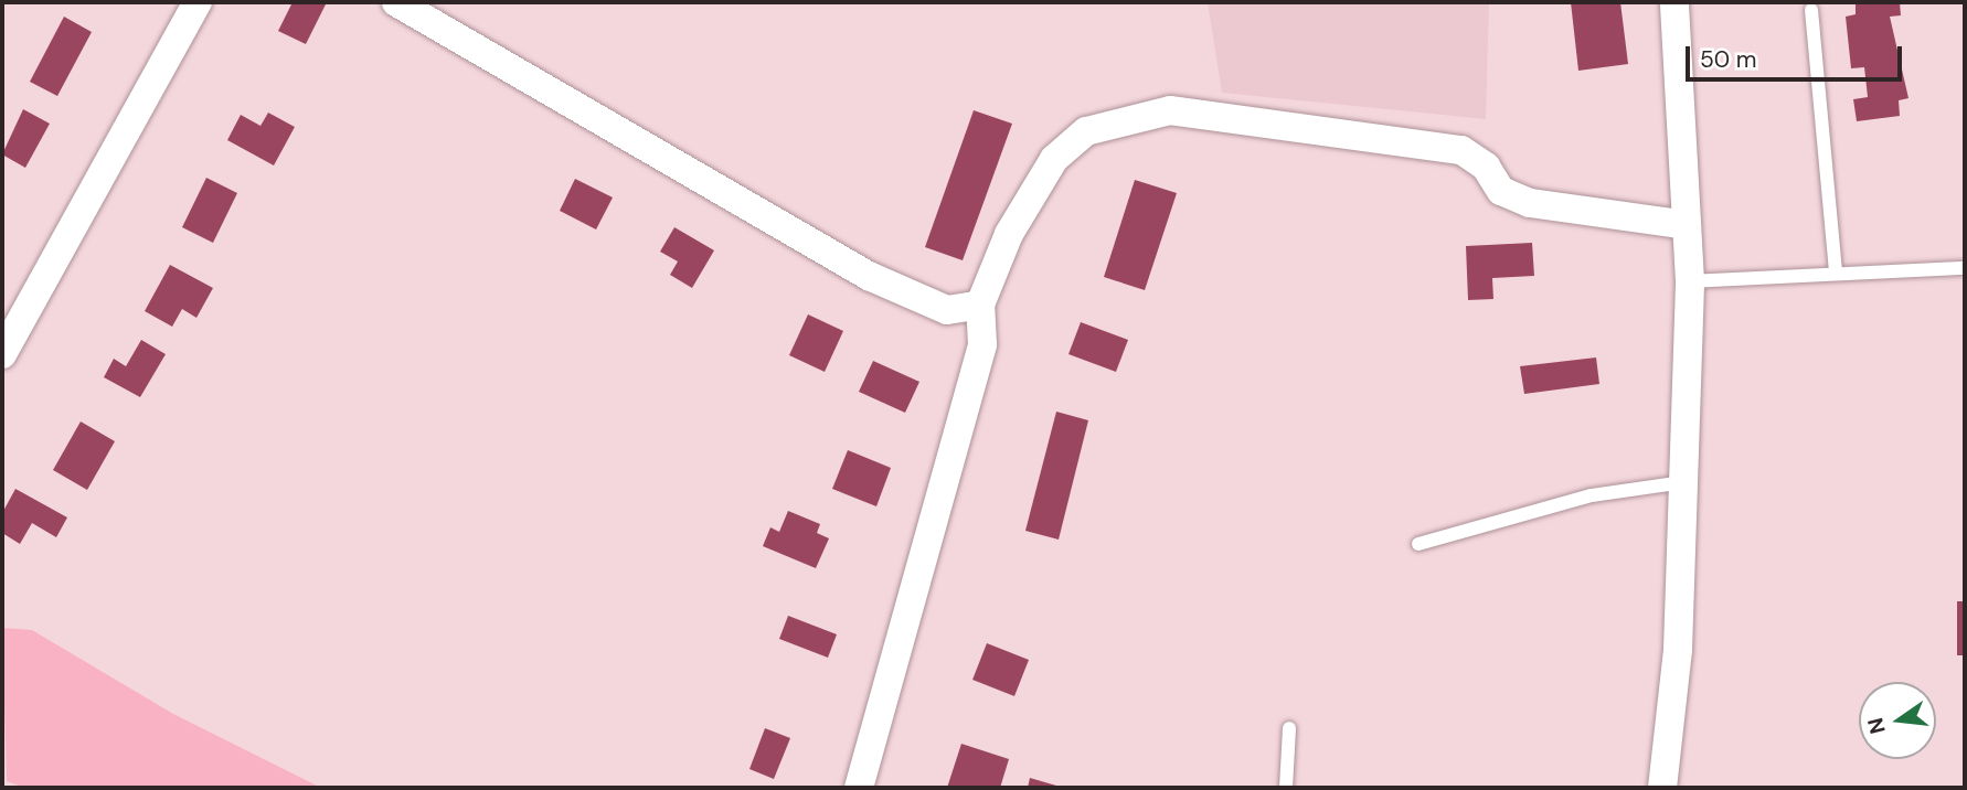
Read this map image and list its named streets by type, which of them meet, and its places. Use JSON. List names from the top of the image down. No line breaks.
{"scale_bar":"50 m","north":"left"}
